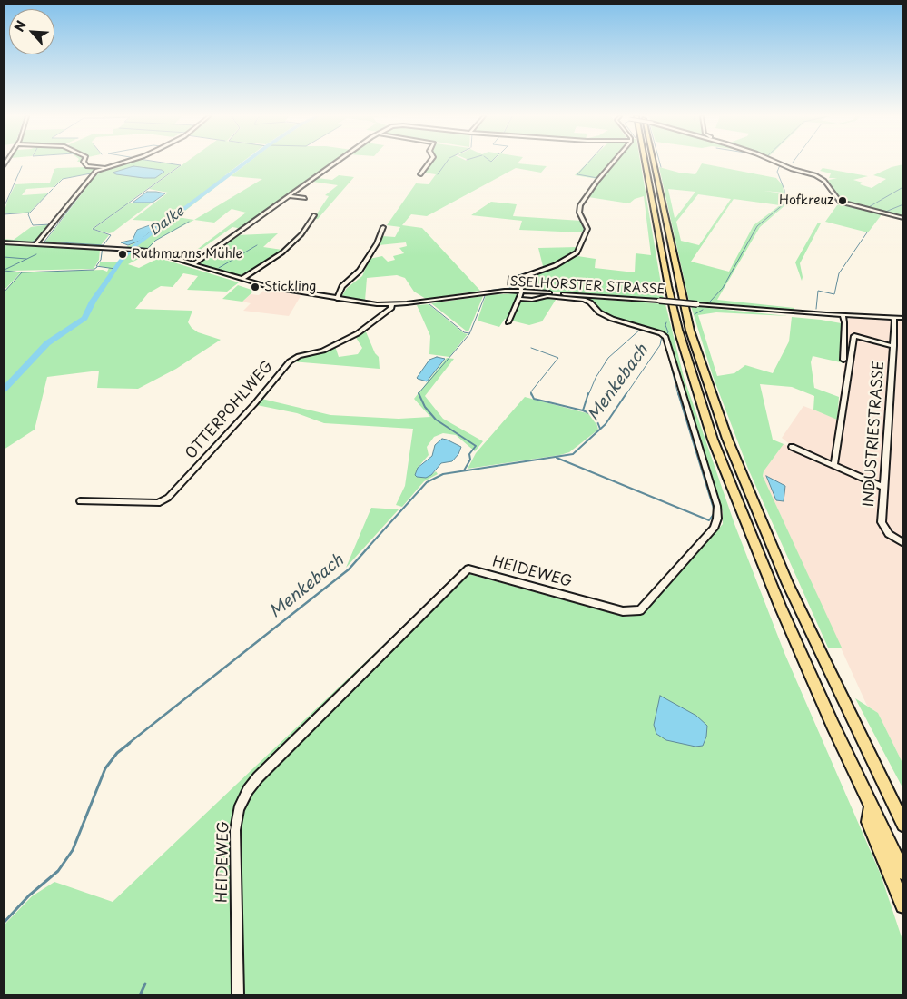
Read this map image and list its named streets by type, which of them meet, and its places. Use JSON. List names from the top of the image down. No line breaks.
{"streets":{"street":["ISSELHORSTER STRASSE","OTTERPOHLWEG","INDUSTRIESTRASSE","HEIDEWEG"]},"crossings":[["ISSELHORSTER STRASSE","OTTERPOHLWEG"],["ISSELHORSTER STRASSE","INDUSTRIESTRASSE"]],"water":["Dalke","Menkebach"],"places":["Hofkreuz","Ruthmanns Mühle","Stickling"],"north":"top left"}
